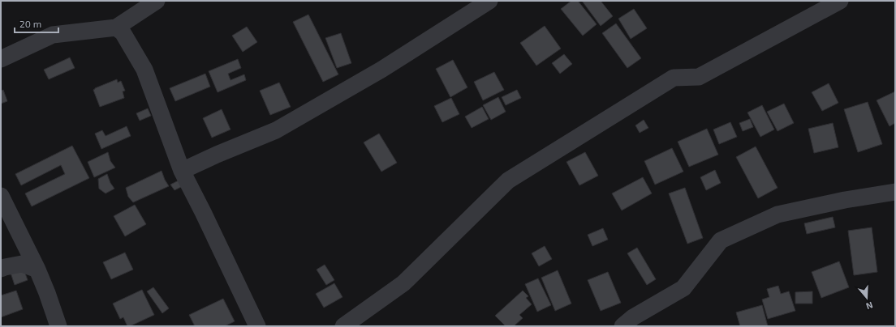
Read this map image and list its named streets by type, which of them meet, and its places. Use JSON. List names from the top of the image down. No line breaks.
{"scale_bar":"20 m","north":"bottom"}
